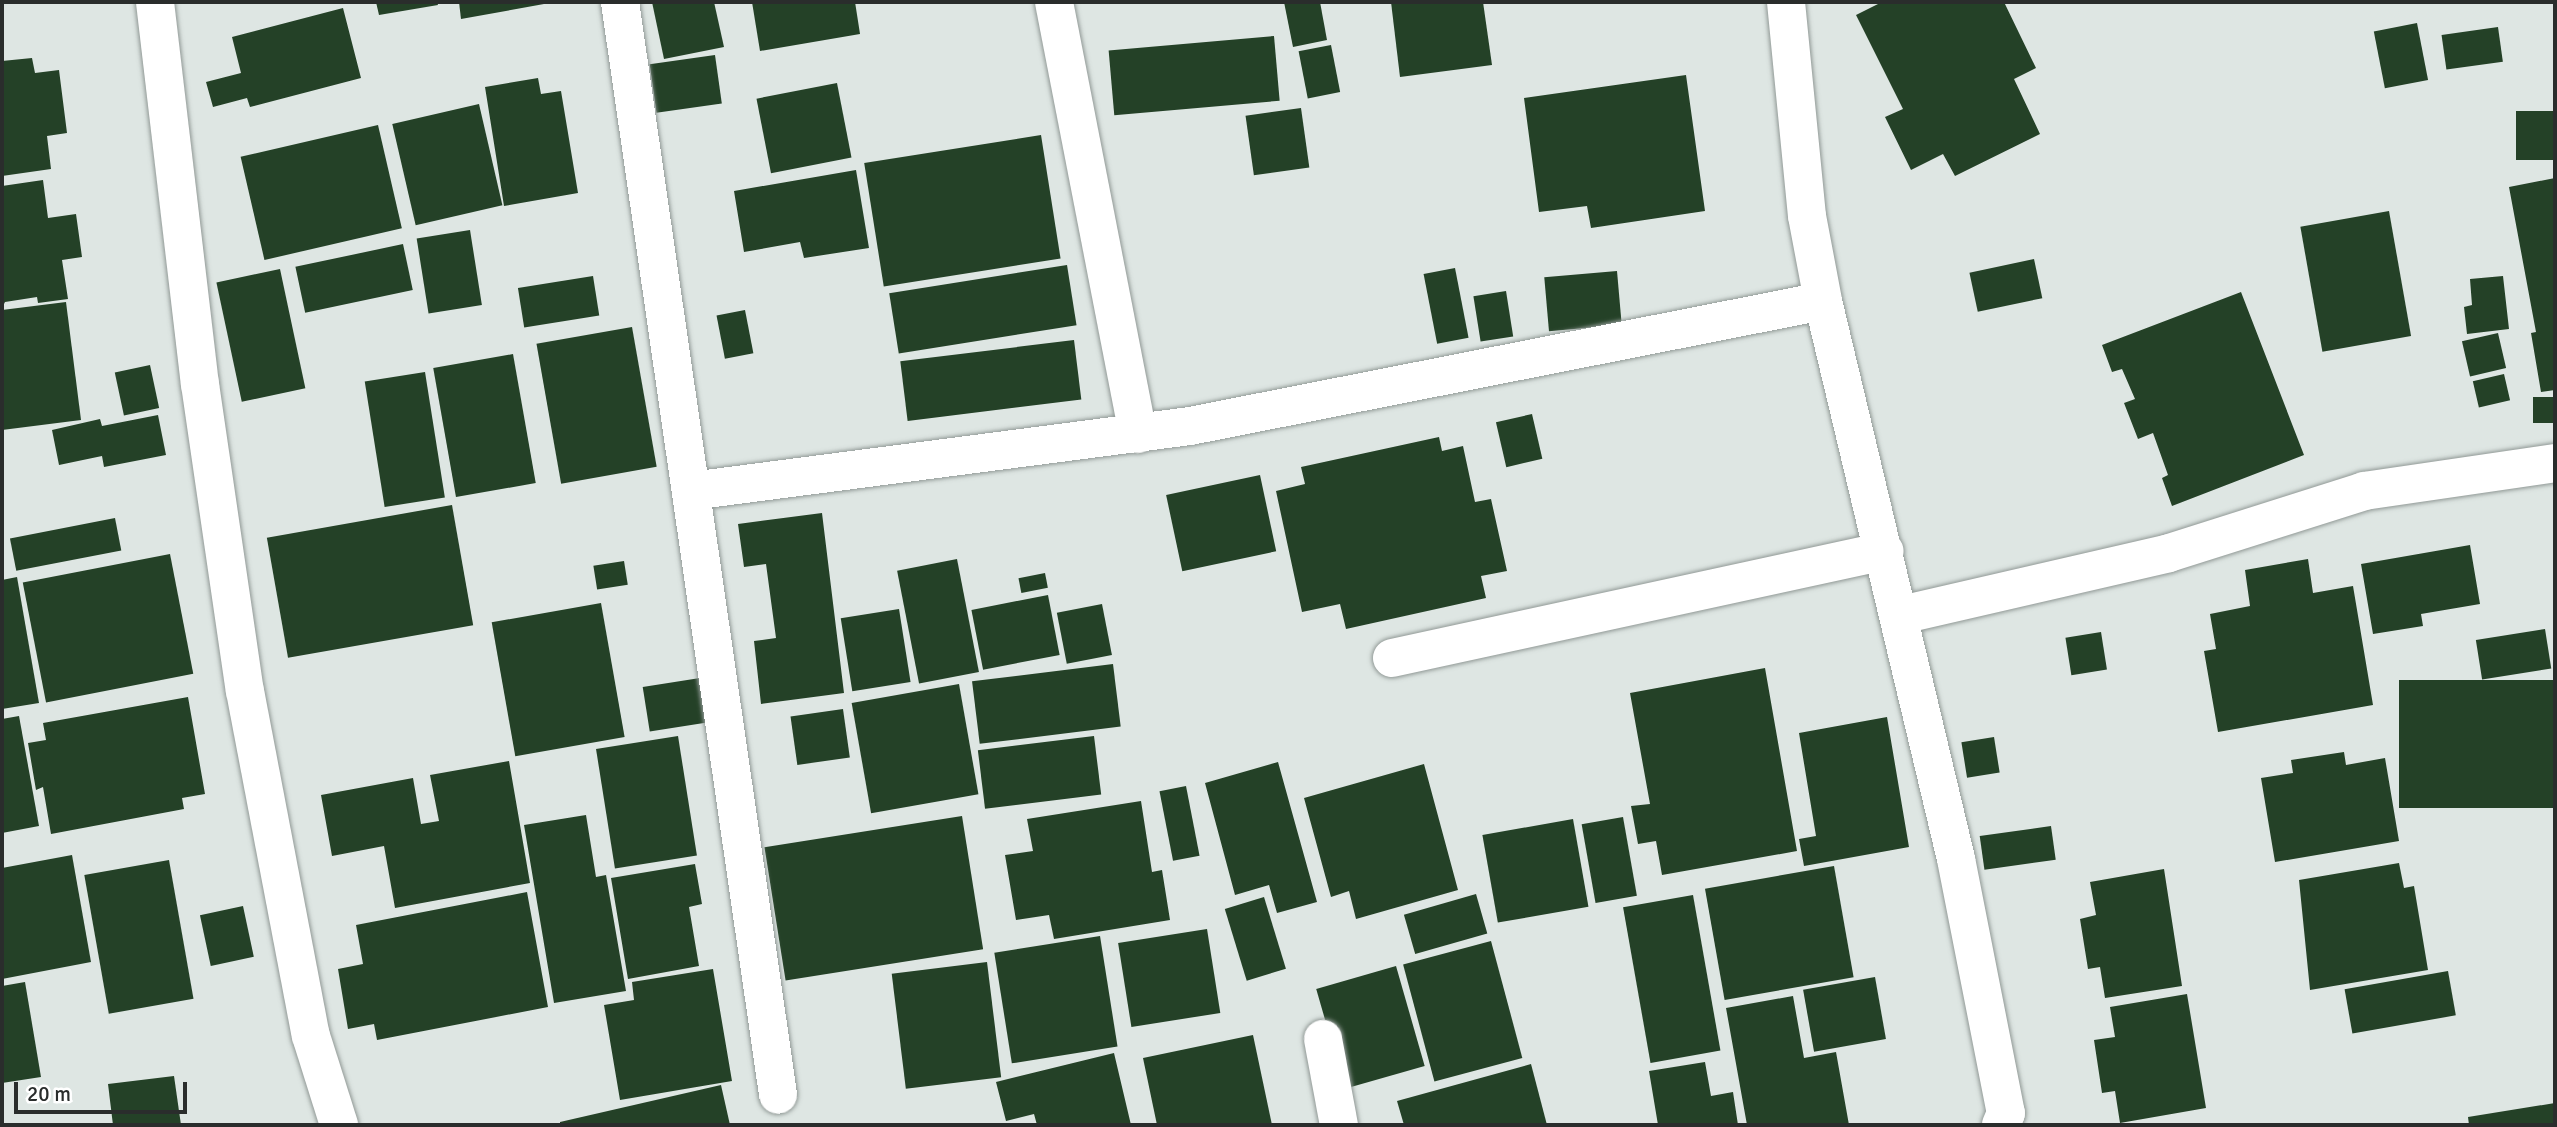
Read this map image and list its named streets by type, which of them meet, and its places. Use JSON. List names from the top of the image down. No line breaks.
{"scale_bar":"20 m"}
